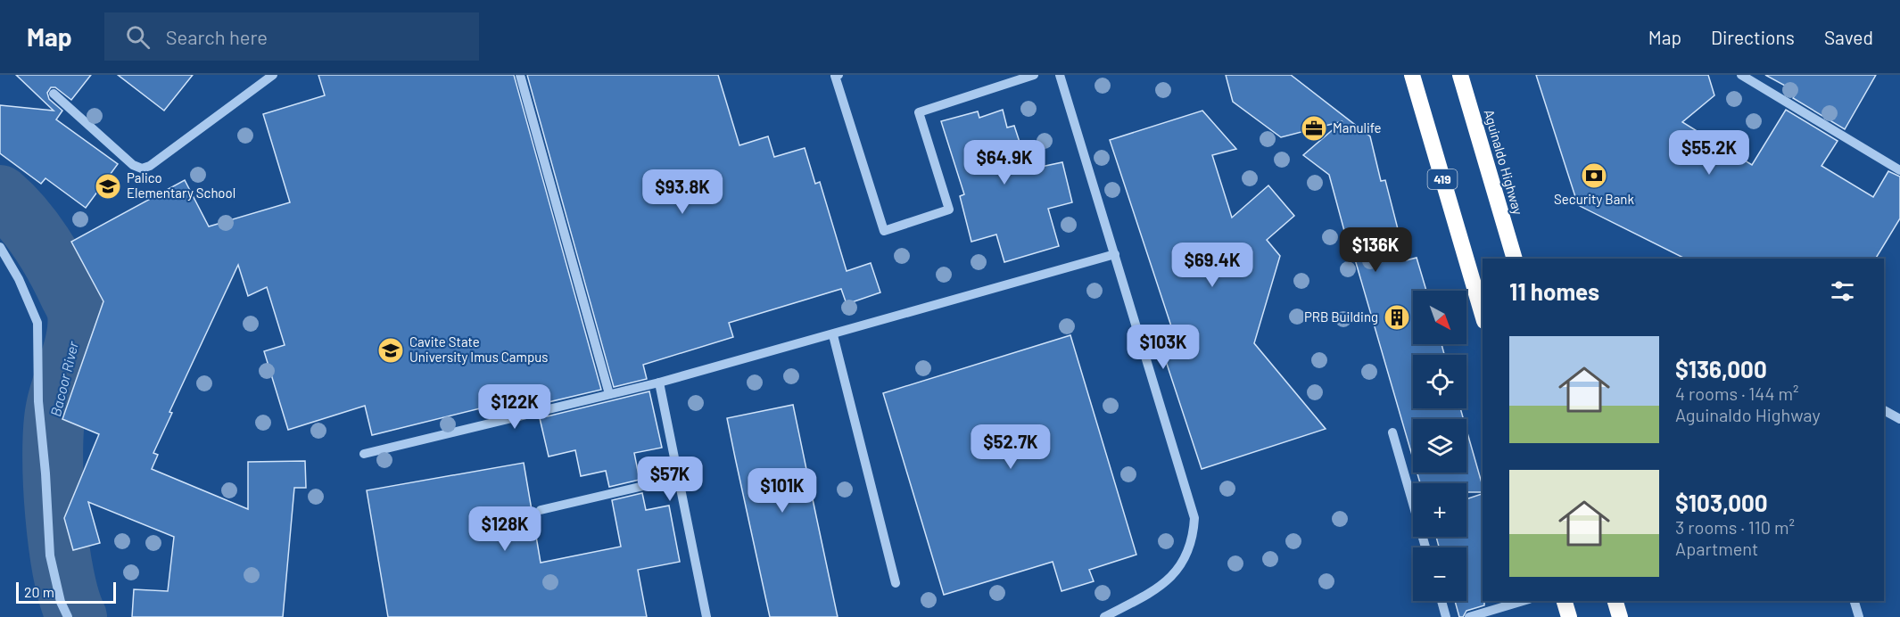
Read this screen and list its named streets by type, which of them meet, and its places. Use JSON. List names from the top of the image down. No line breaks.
{"streets":{"highway":["Aguinaldo Highway","419"]},"water":["Bacoor River"],"places":{"office":["Manulife"],"bank":["Security Bank"],"school or university":["Palico Elementary School","Cavite State University Imus Campus"],"building":["PRB Building"]},"scale_bar":"20 m","north":"bottom right","page":{"header":"Map","search":"Search here","nav":["Map","Directions","Saved"],"price":["$55.2K","$64.9K","$93.8K","$136K","$69.4K","$103K","$122K","$52.7K","$57K","$101K","$128K"],"heading":"11 homes","map_buttons":["+","−"],"list":[{"name":"$136,000","note":"4 rooms · 144 m² · Aguinaldo Highway"},{"name":"$103,000","note":"3 rooms · 110 m² · Apartment"}],"scale":"20 m"}}
